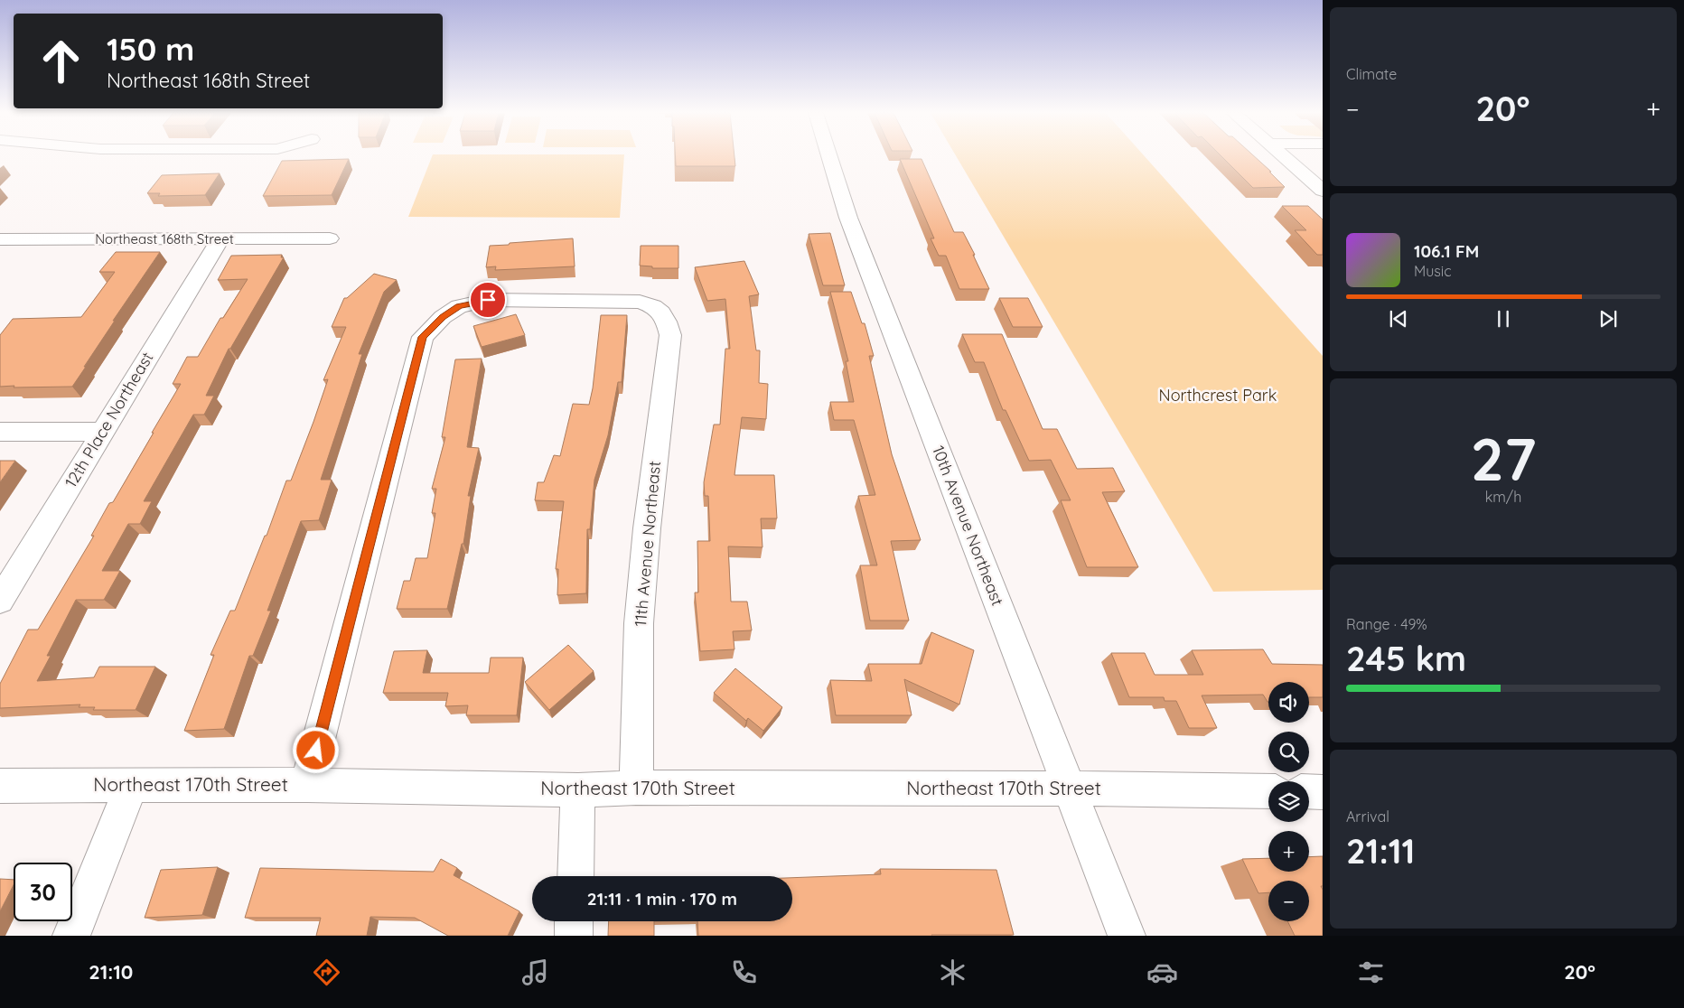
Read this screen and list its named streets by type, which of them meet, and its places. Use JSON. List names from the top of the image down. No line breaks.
{"streets":{"street":["Northeast 168th Street","12th Place Northeast","10th Avenue Northeast","11th Avenue Northeast","Northeast 170th Street"]},"crossings":[["Northeast 168th Street","12th Place Northeast"],["10th Avenue Northeast","Northeast 170th Street"],["11th Avenue Northeast","Northeast 170th Street"]],"parks":["Northcrest Park"],"page":{"tile":["Climate",["27","km/h"],["Range · 49%","245 km"],["Arrival","21:11"]],"turn":["150 m","Northeast 168th Street"],"heat":["−","20°","+"],"song":["106.1 FM","Music"],"map_buttons":["+","−"],"limit":"30","trip":"21:11 · 1 min · 170 m","tabs":["21:10","20°"]}}
